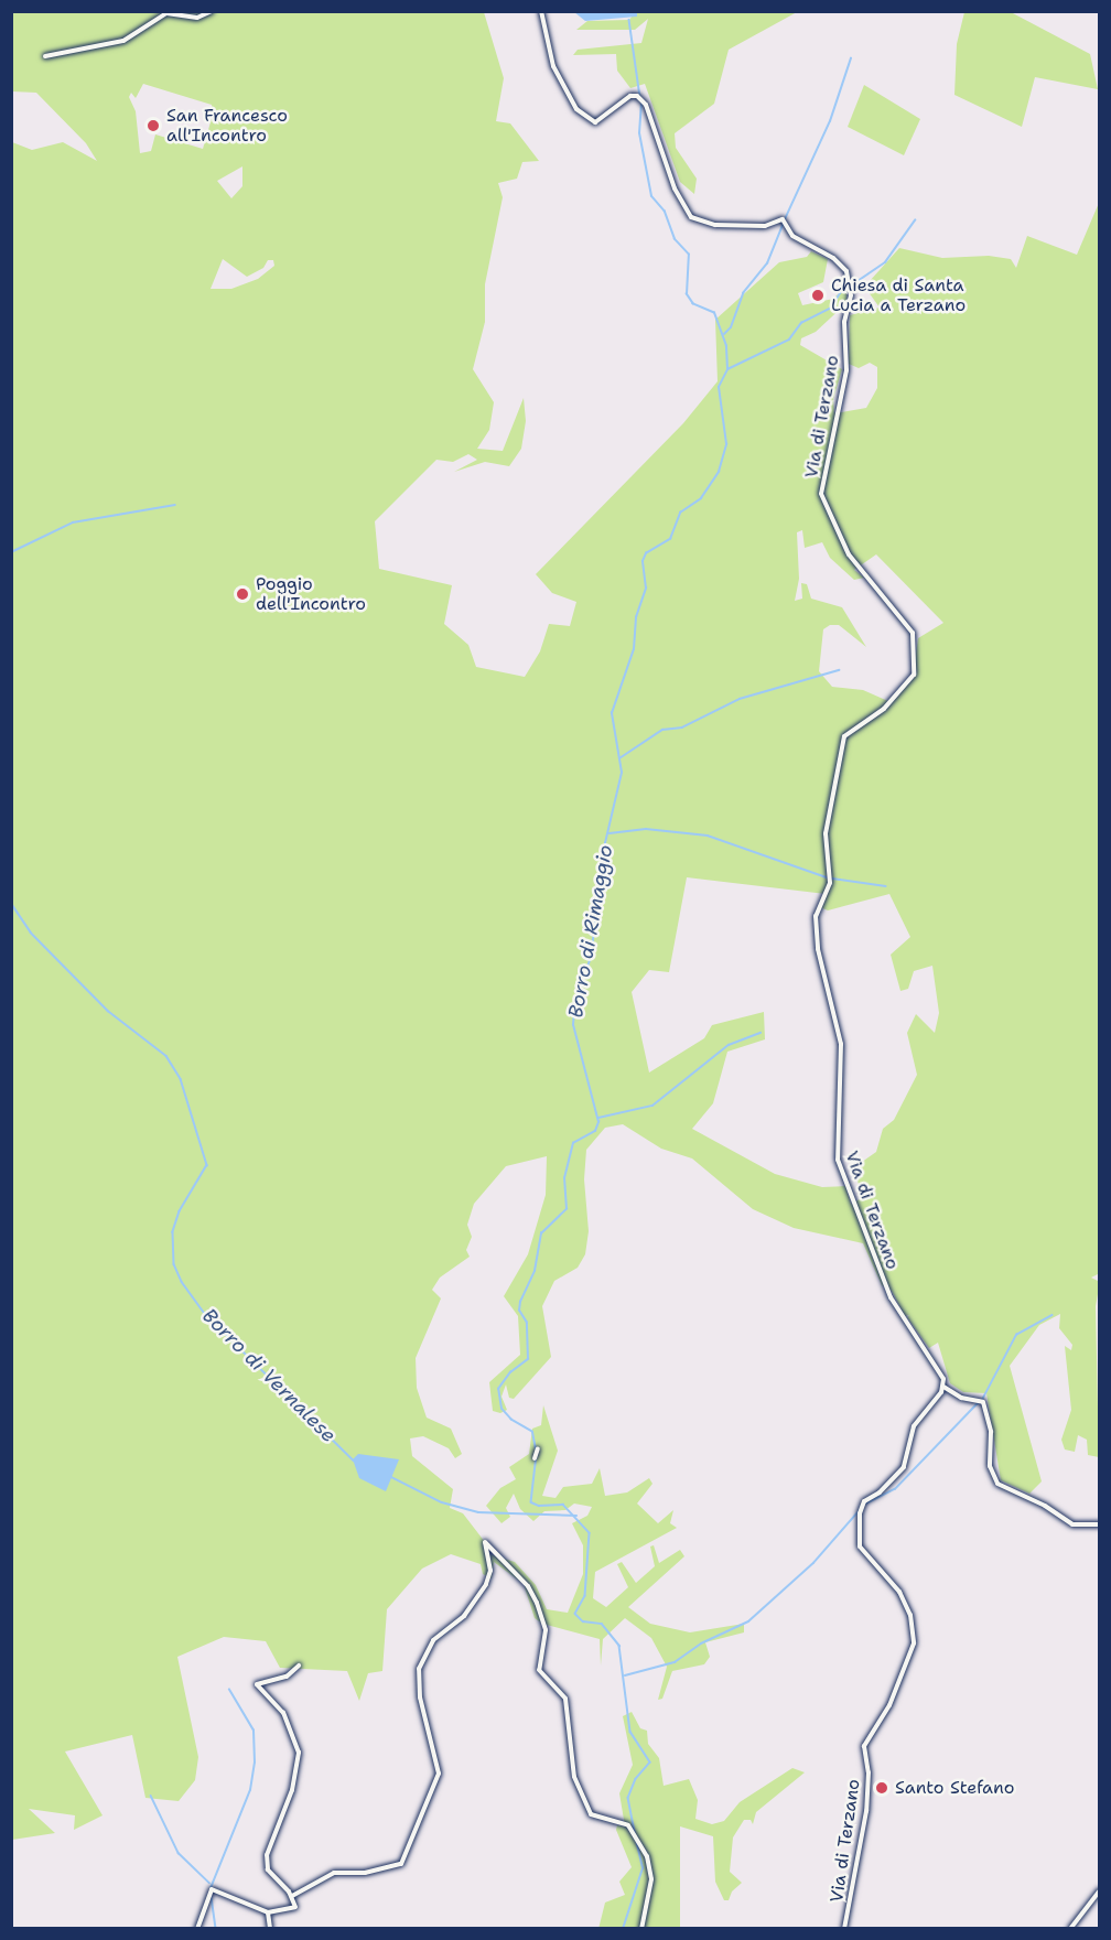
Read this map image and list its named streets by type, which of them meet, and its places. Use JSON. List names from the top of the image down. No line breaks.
{"streets":{"street":["Via di Terzano"]},"water":["Borro di Rimaggio","Borro di Vernalese"],"places":["San Francesco all'Incontro","Chiesa di Santa Lucia a Terzano","Poggio dell'Incontro","Santo Stefano"]}
